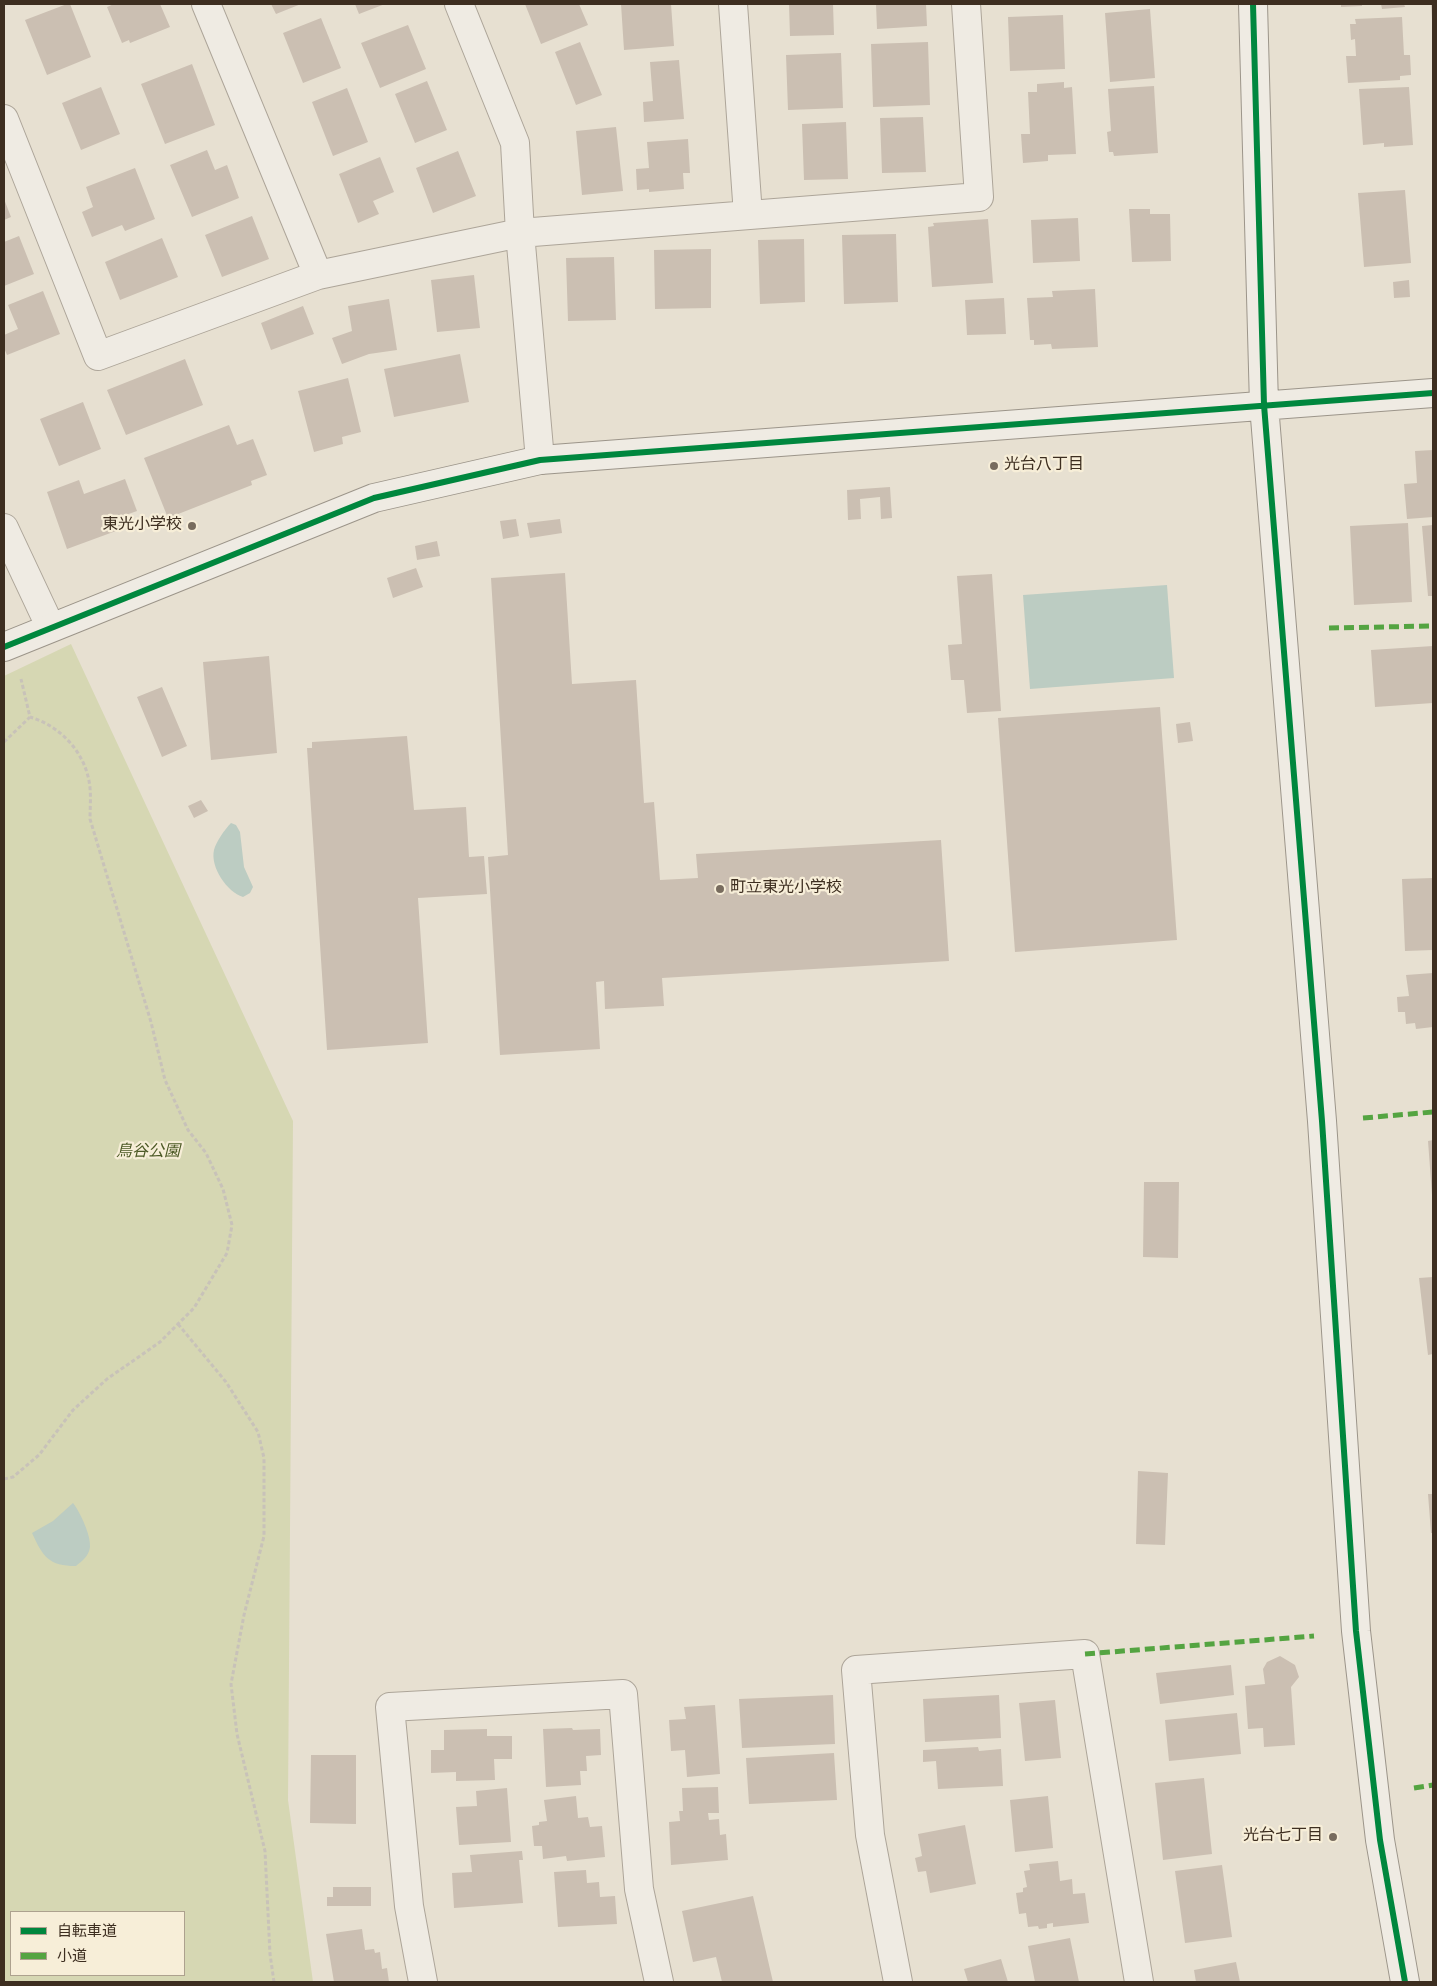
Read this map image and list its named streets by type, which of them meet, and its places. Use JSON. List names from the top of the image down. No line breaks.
{"parks":["鳥谷公園"],"places":["光台八丁目","東光小学校","町立東光小学校","光台七丁目"],"legend":["自転車道","小道"]}
